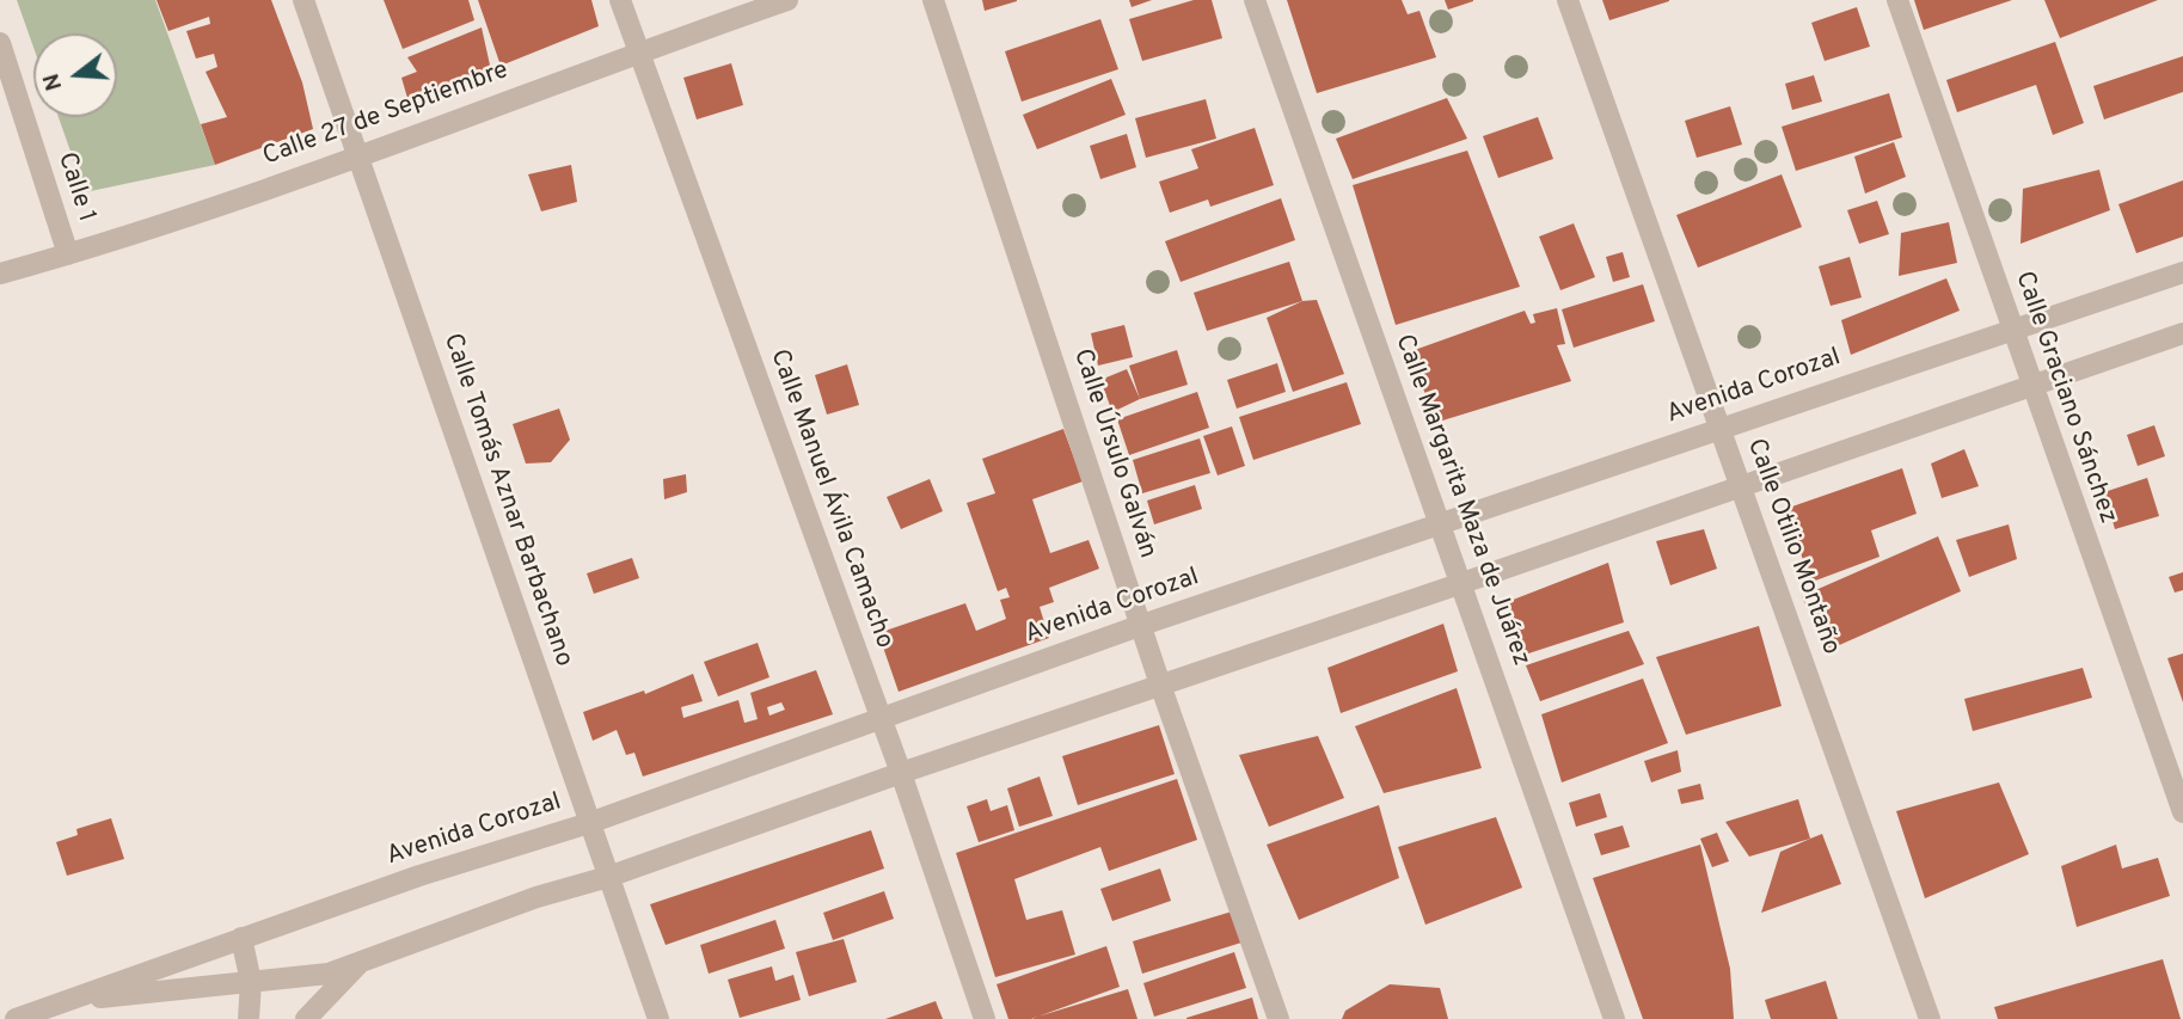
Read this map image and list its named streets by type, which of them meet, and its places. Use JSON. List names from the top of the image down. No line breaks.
{"streets":{"street":["Calle 27 de Septiembre","Calle 1","Avenida Corozal","Calle Graciano Sánchez","Calle Úrsulo Galván","Calle Manuel Ávila Camacho","Calle Tomás Aznar Barbachano","Calle Margarita Maza de Juárez","Calle Otilio Montaño"]},"crossings":[["Calle 27 de Septiembre","Calle 1"],["Calle 27 de Septiembre","Calle Manuel Ávila Camacho"],["Calle 27 de Septiembre","Calle Tomás Aznar Barbachano"],["Avenida Corozal","Calle Graciano Sánchez"],["Avenida Corozal","Calle Úrsulo Galván"],["Avenida Corozal","Calle Manuel Ávila Camacho"],["Avenida Corozal","Calle Tomás Aznar Barbachano"],["Avenida Corozal","Calle Margarita Maza de Juárez"],["Avenida Corozal","Calle Otilio Montaño"]],"north":"left"}
